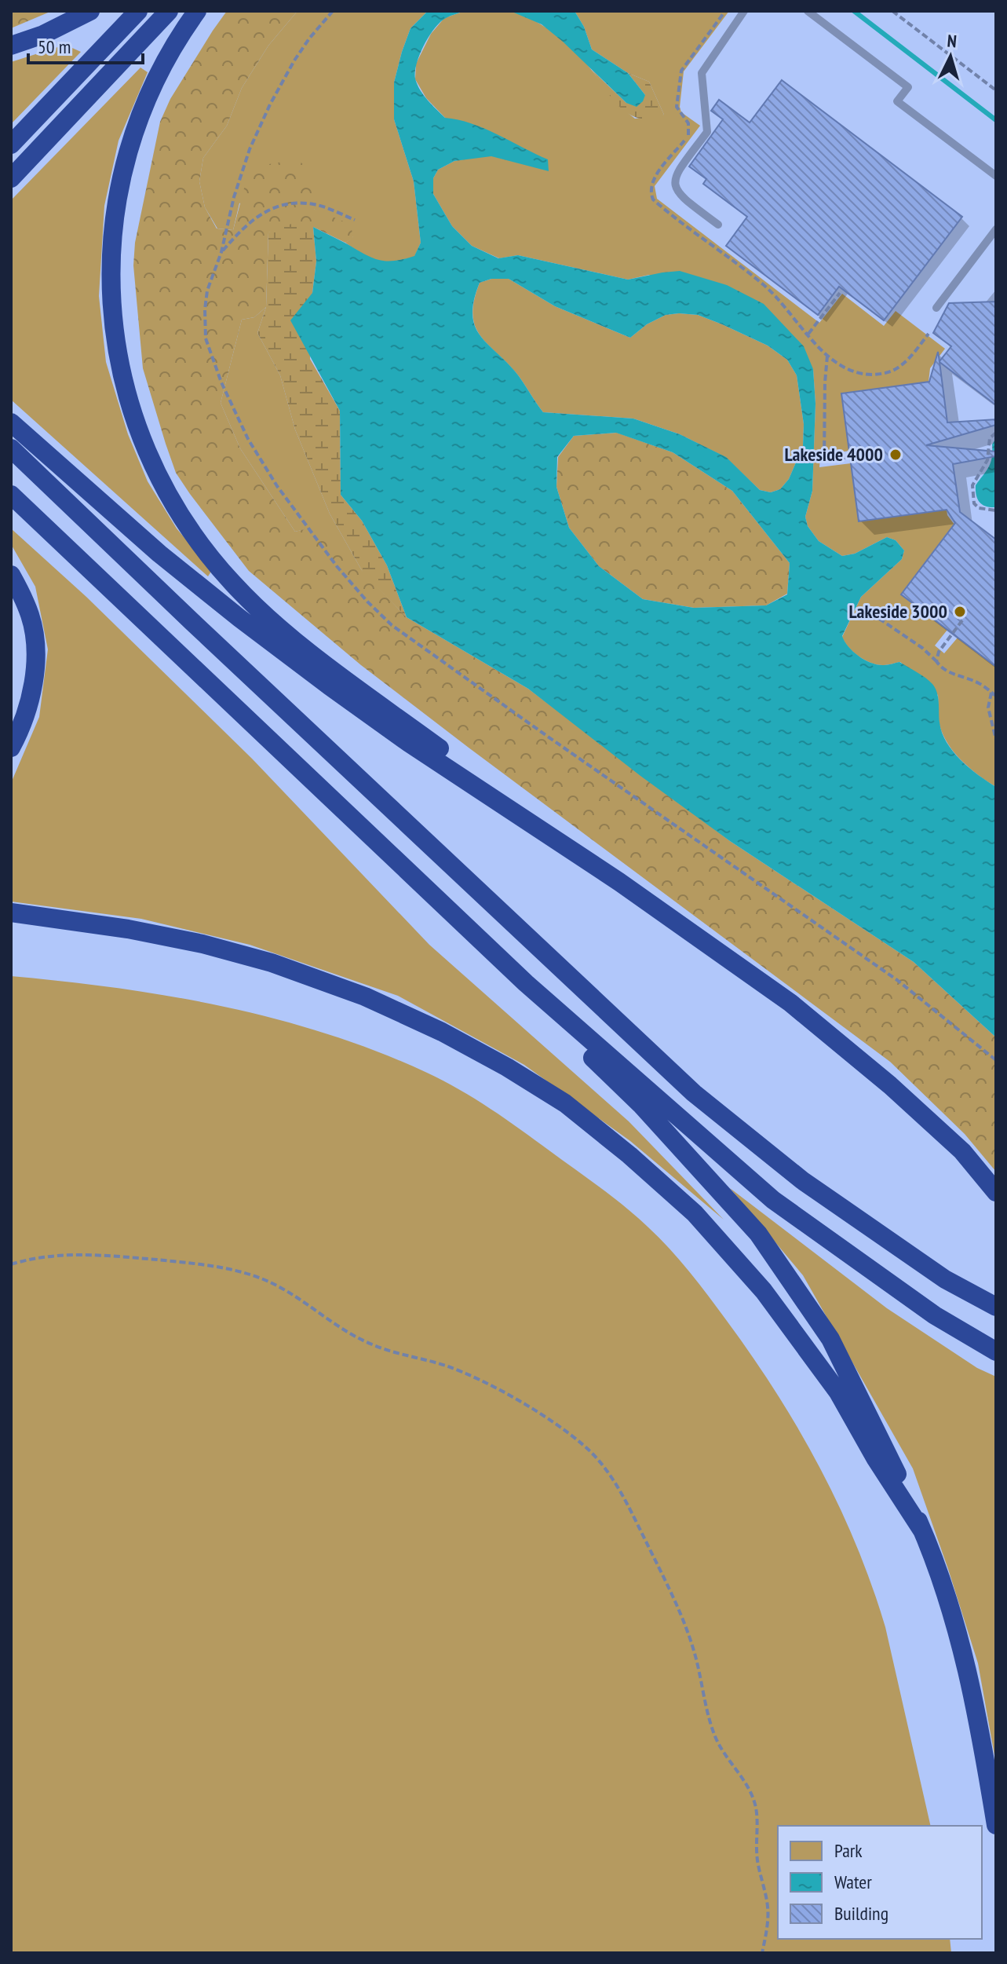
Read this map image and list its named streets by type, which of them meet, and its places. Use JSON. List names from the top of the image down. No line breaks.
{"places":["Lakeside 4000","Lakeside 3000"],"legend":["Park","Water","Building"],"scale_bar":"50 m","north":"top"}
